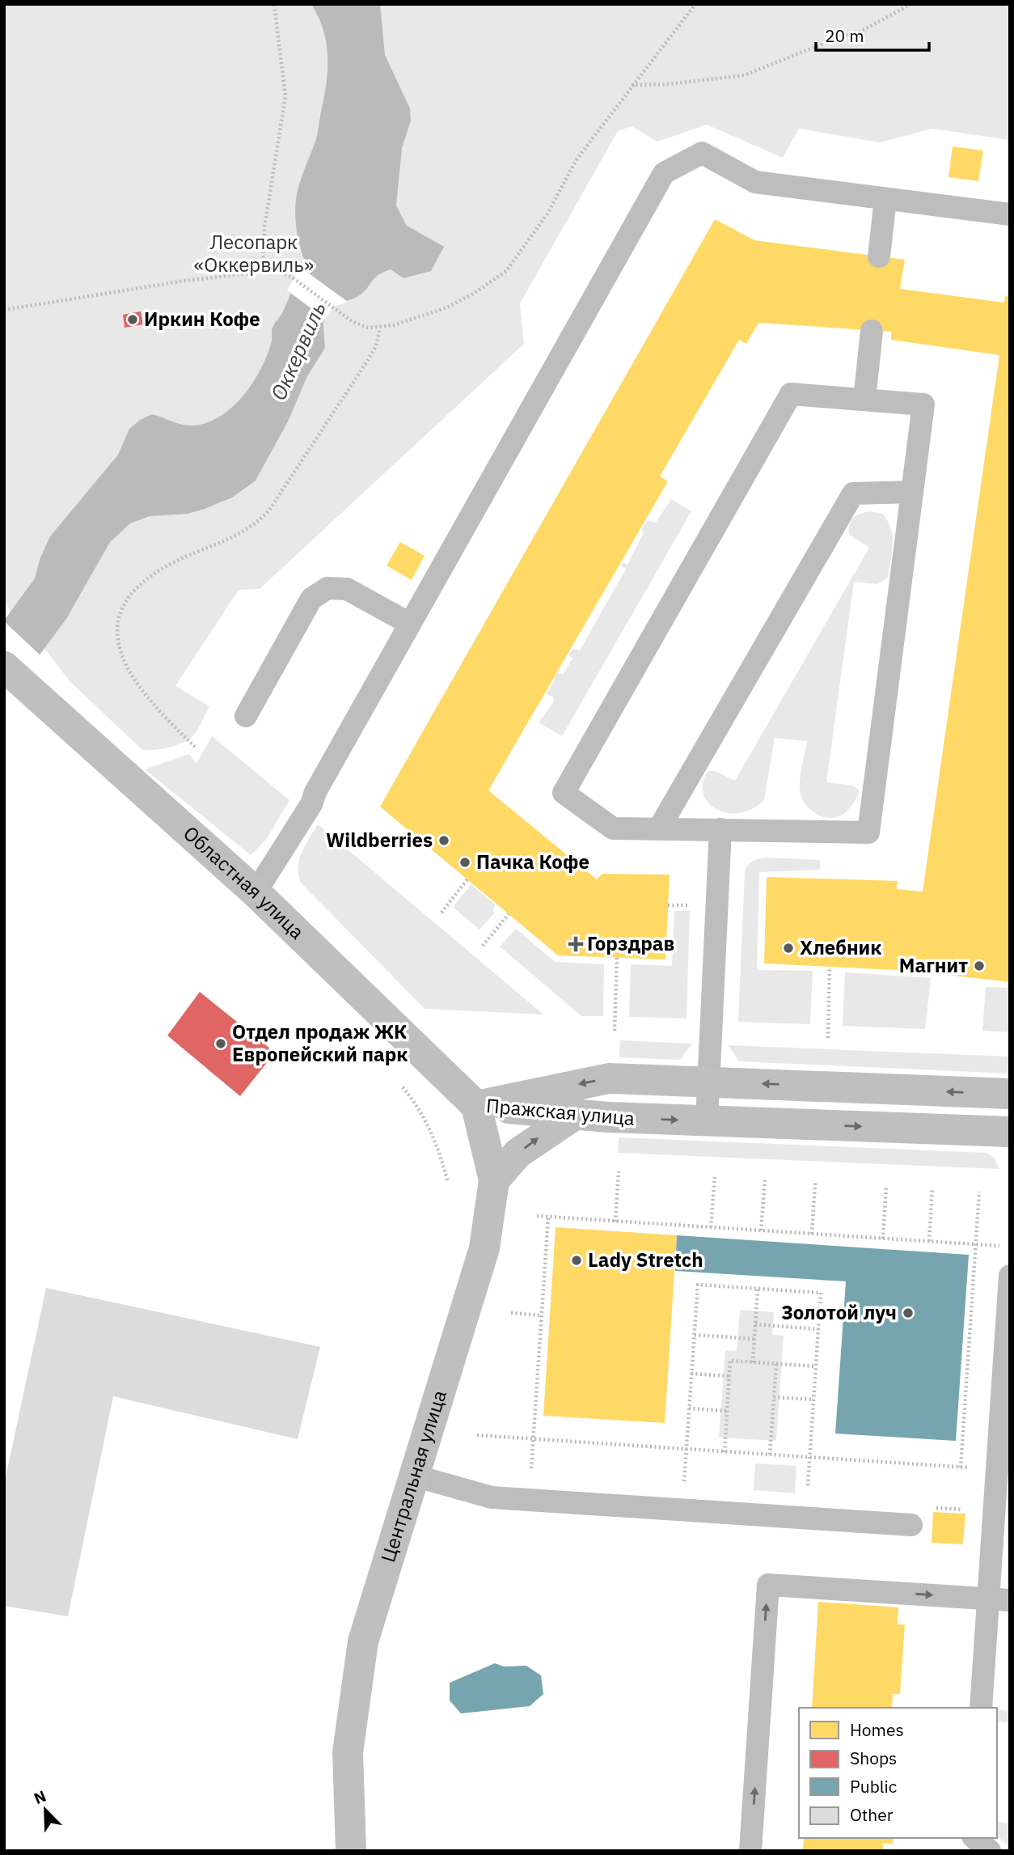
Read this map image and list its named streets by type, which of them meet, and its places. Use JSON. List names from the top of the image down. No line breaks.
{"streets":{"street":["Областная улица","Пражская улица","Центральная улица"]},"crossings":[["Областная улица","Пражская улица"],["Областная улица","Центральная улица"],["Пражская улица","Центральная улица"]],"water":["Оккервиль"],"parks":["Лесопарк «Оккервиль»"],"places":{"other":["Иркин Кофе","Wildberries","Пачка Кофе","Хлебник","Магнит","Отдел продаж ЖК Европейский парк","Lady Stretch","Золотой луч"],"health":["Горздрав"]},"legend":["Homes","Shops","Public","Other"],"scale_bar":"20 m","north":"top left"}
